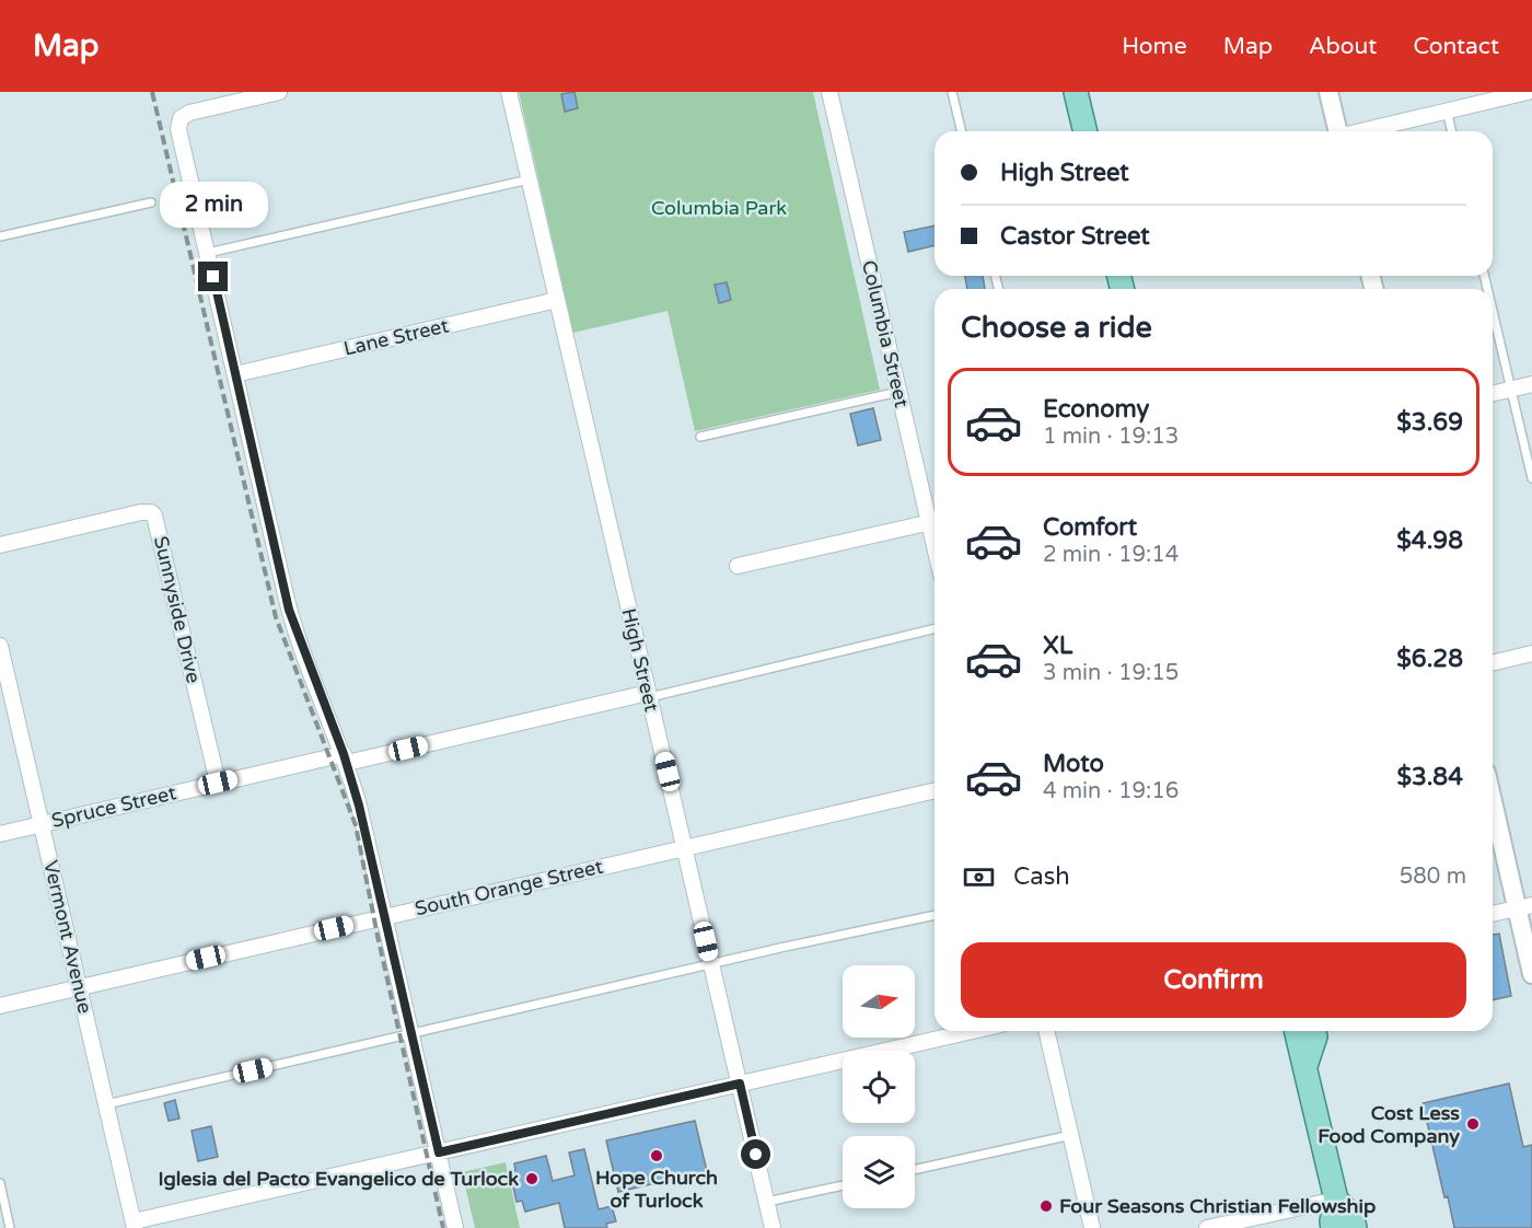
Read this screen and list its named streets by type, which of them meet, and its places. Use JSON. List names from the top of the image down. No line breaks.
{"streets":{"street":["Columbia Street","Lane Street","Sunnyside Drive","High Street","Spruce Street","South Orange Street","Vermont Avenue"]},"crossings":[["Lane Street","High Street"],["Sunnyside Drive","Spruce Street"],["High Street","Spruce Street"],["High Street","South Orange Street"],["Spruce Street","Vermont Avenue"],["South Orange Street","Vermont Avenue"]],"parks":["Columbia Park"],"places":["Cost Less Food Company","Hope Church of Turlock","Iglesia del Pacto Evangelico de Turlock","Four Seasons Christian Fellowship"],"north":"right","page":{"header":"Map","nav":["Home","Map","About","Contact"],"banner":["High Street","Castor Street"],"bubble":"2 min","heading":"Choose a ride","list":[{"name":"Economy","note":"1 min · 19:13","value":"$3.69"},{"name":"Comfort","note":"2 min · 19:14","value":"$4.98"},{"name":"XL","note":"3 min · 19:15","value":"$6.28"},{"name":"Moto","note":"4 min · 19:16","value":"$3.84"}],"pay":["Cash","580 m"],"buttons":"Confirm"}}
